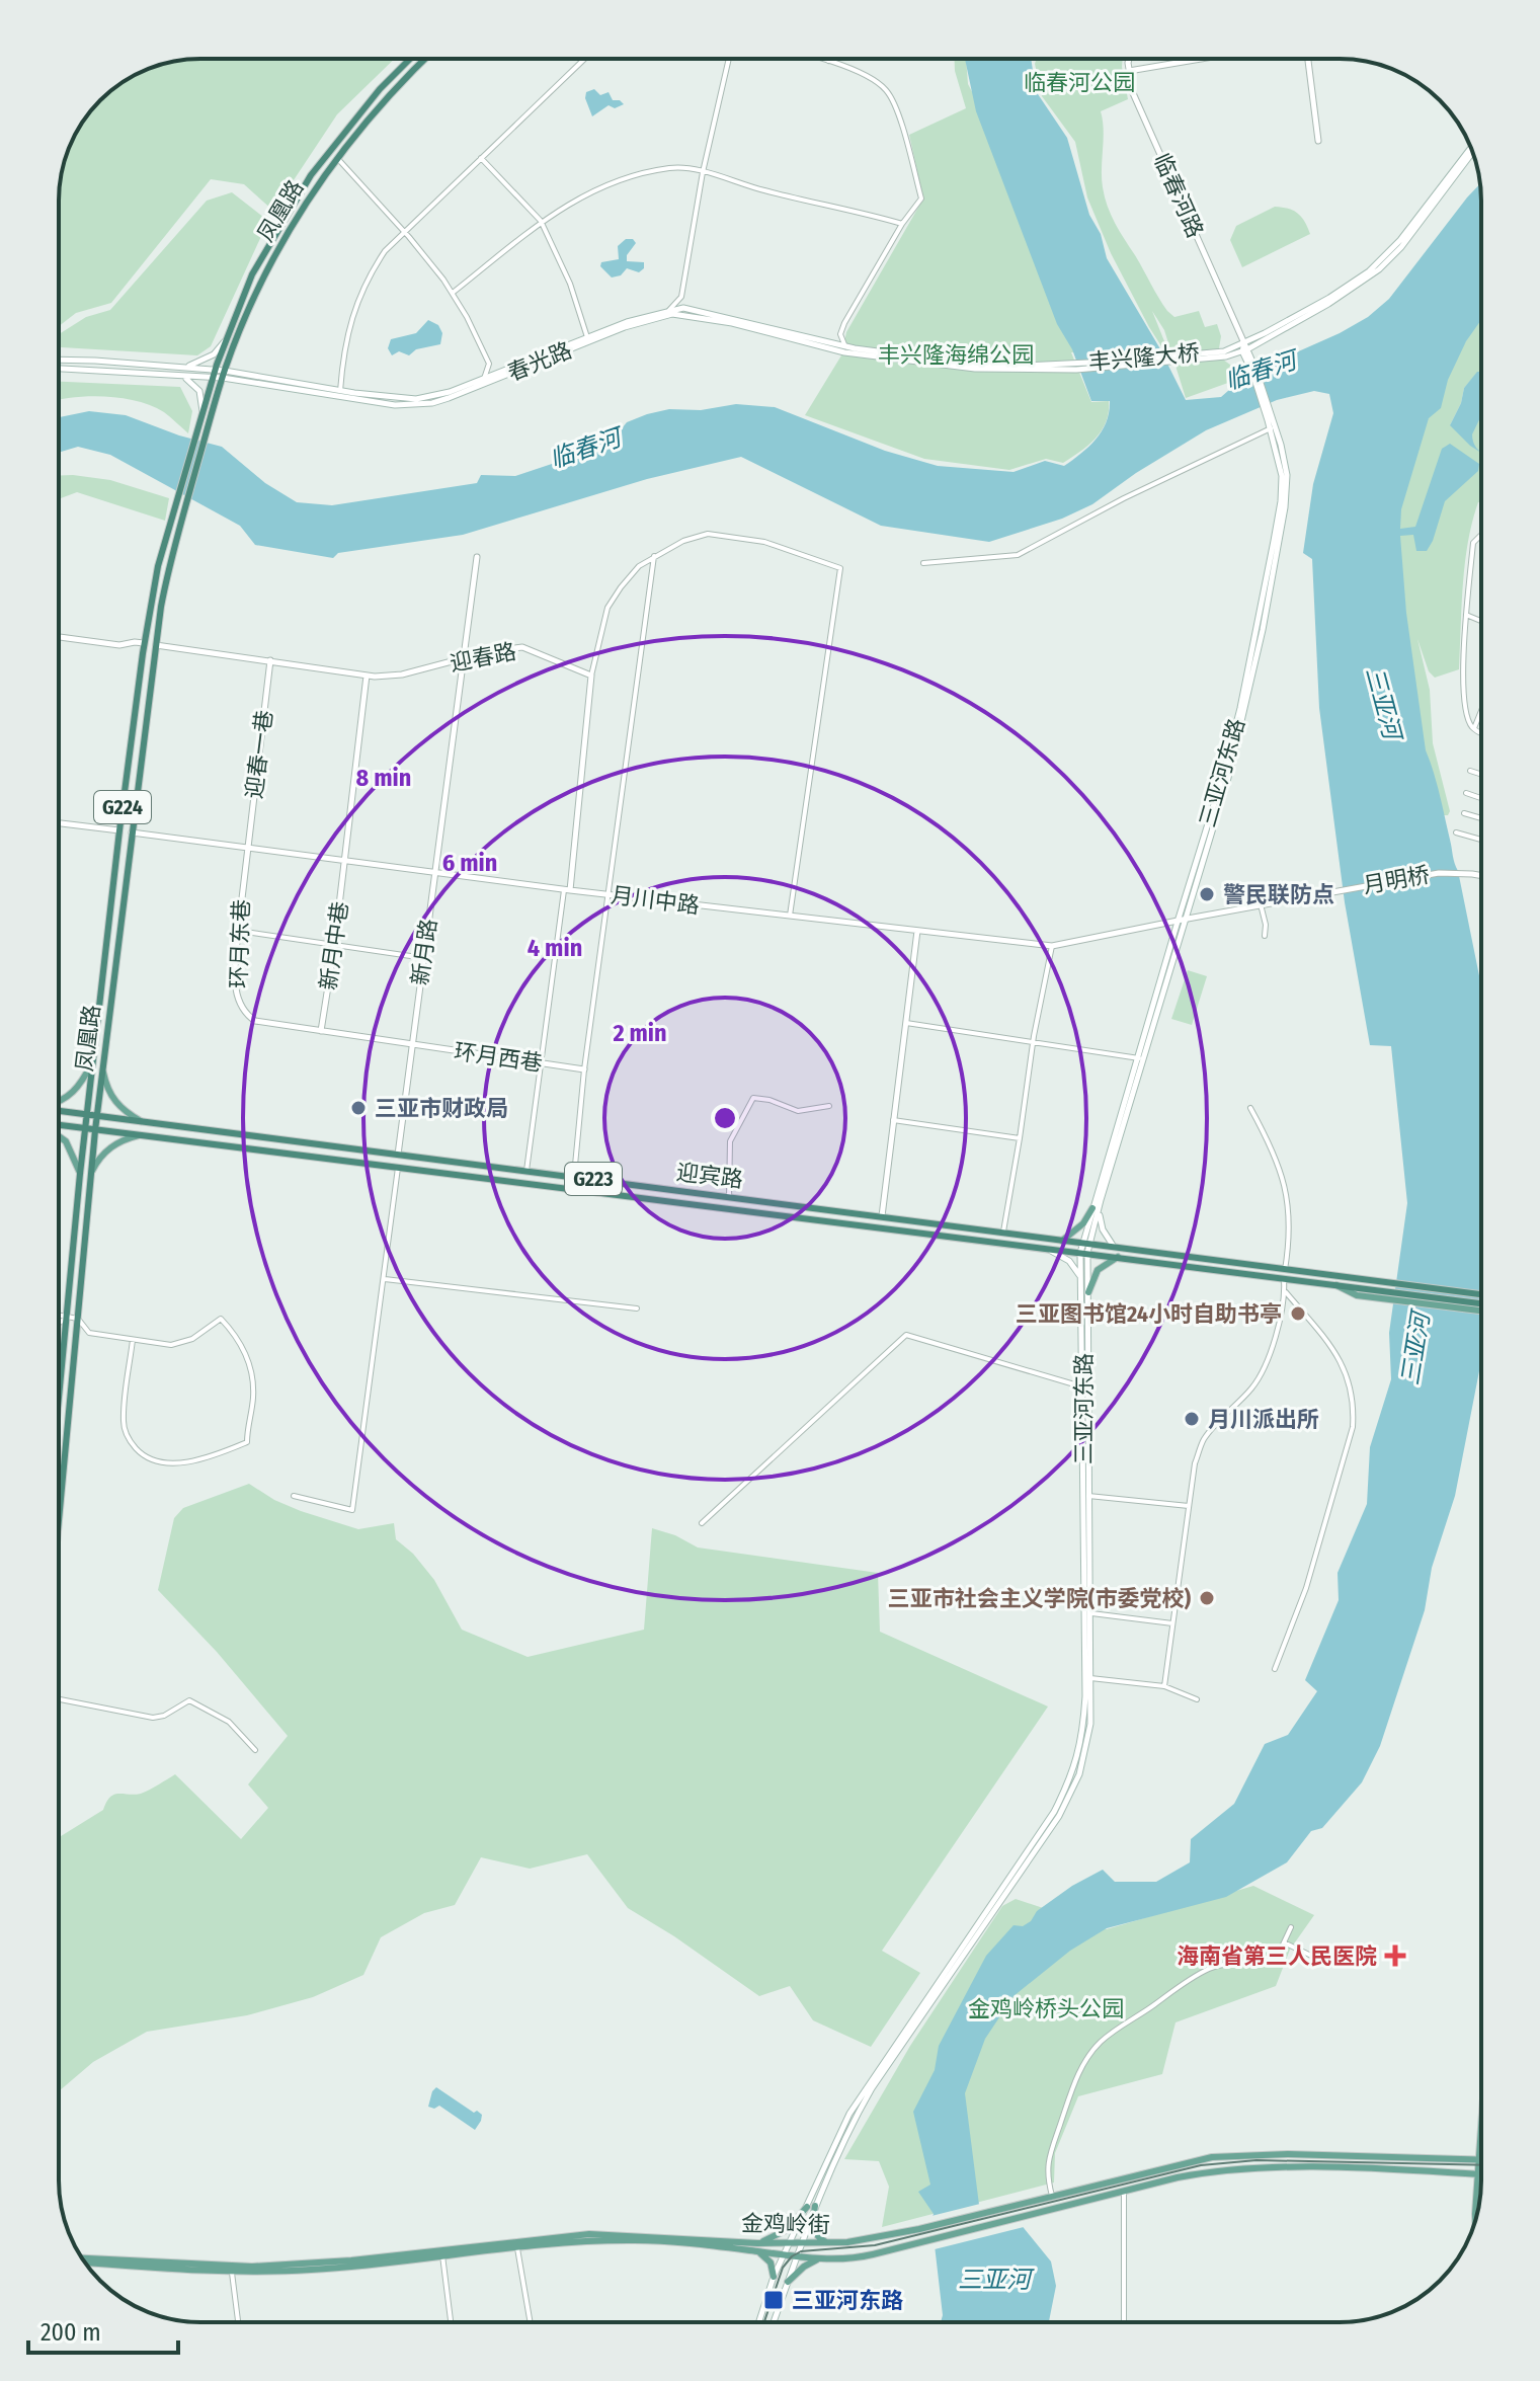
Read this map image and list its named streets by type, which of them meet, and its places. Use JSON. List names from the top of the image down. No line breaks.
{"streets":{"highway":["凤凰路","G224","迎宾路","G223"],"main road":["临春河路","丰兴隆大桥","春光路","迎春路","迎春一巷","三亚河东路","月明桥","月川中路","环月东巷","新月中巷","新月路","环月西巷","金鸡岭街"]},"crossings":[["临春河路","丰兴隆大桥"],["凤凰路","春光路"],["凤凰路","迎春路"],["凤凰路","月川中路"],["凤凰路","迎宾路"],["丰兴隆大桥","春光路"],["迎春路","迎春一巷"],["迎春路","新月中巷"],["迎春路","新月路"],["迎春一巷","月川中路"],["迎春一巷","环月东巷"],["三亚河东路","月川中路"],["三亚河东路","迎宾路"],["三亚河东路","金鸡岭街"],["月明桥","月川中路"],["月川中路","环月东巷"],["月川中路","新月中巷"],["月川中路","新月路"],["环月东巷","新月中巷"],["环月东巷","新月路"],["环月东巷","环月西巷"],["新月路","环月西巷"],["新月路","迎宾路"],["迎宾路","G223"]],"water":["临春河","三亚河"],"parks":["临春河公园","丰兴隆海绵公园","金鸡岭桥头公园"],"places":{"other":["警民联防点","三亚市财政局","三亚图书馆24小时自助书亭","月川派出所","三亚市社会主义学院(市委党校)"],"health":["海南省第三人民医院"],"transit":["三亚河东路"]},"scale_bar":"200 m","rings":["8 min","6 min","4 min","2 min"]}
